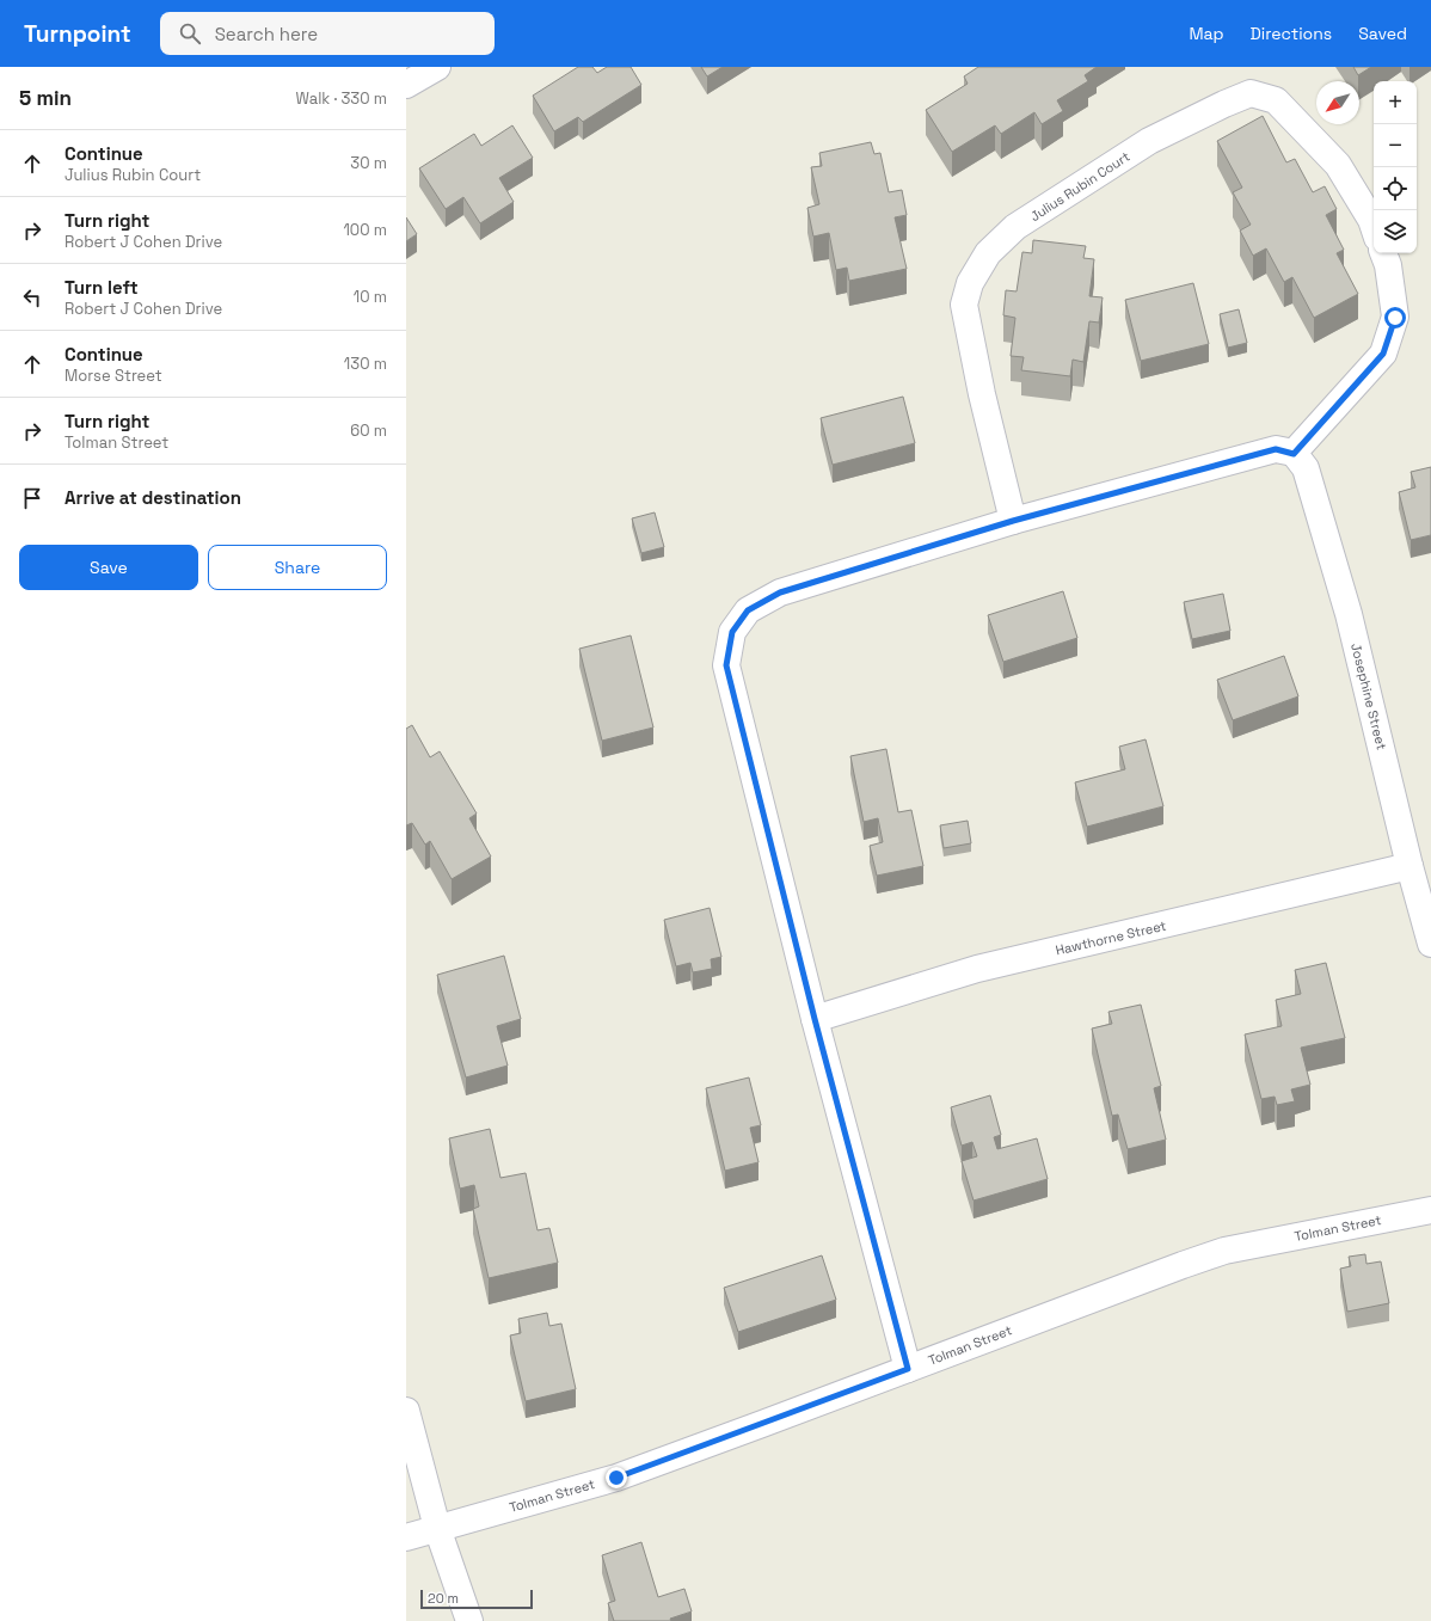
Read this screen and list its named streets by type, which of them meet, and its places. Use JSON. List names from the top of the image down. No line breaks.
{"streets":{"street":["Julius Rubin Court","Josephine Street","Hawthorne Street","Tolman Street"]},"crossings":[["Josephine Street","Hawthorne Street"]],"scale_bar":"20 m","north":"bottom left","page":{"header":"Turnpoint","search":"Search here","nav":["Map","Directions","Saved"],"heading":["5 min","Walk · 330 m"],"map_buttons":["+","−"],"list":[["Continue","Julius Rubin Court","30 m"],["Turn right","Robert J Cohen Drive","100 m"],["Turn left","Robert J Cohen Drive","10 m"],["Continue","Morse Street","130 m"],["Turn right","Tolman Street","60 m"],"Arrive at destination"],"buttons":["Save","Share"],"scale":"20 m"}}
